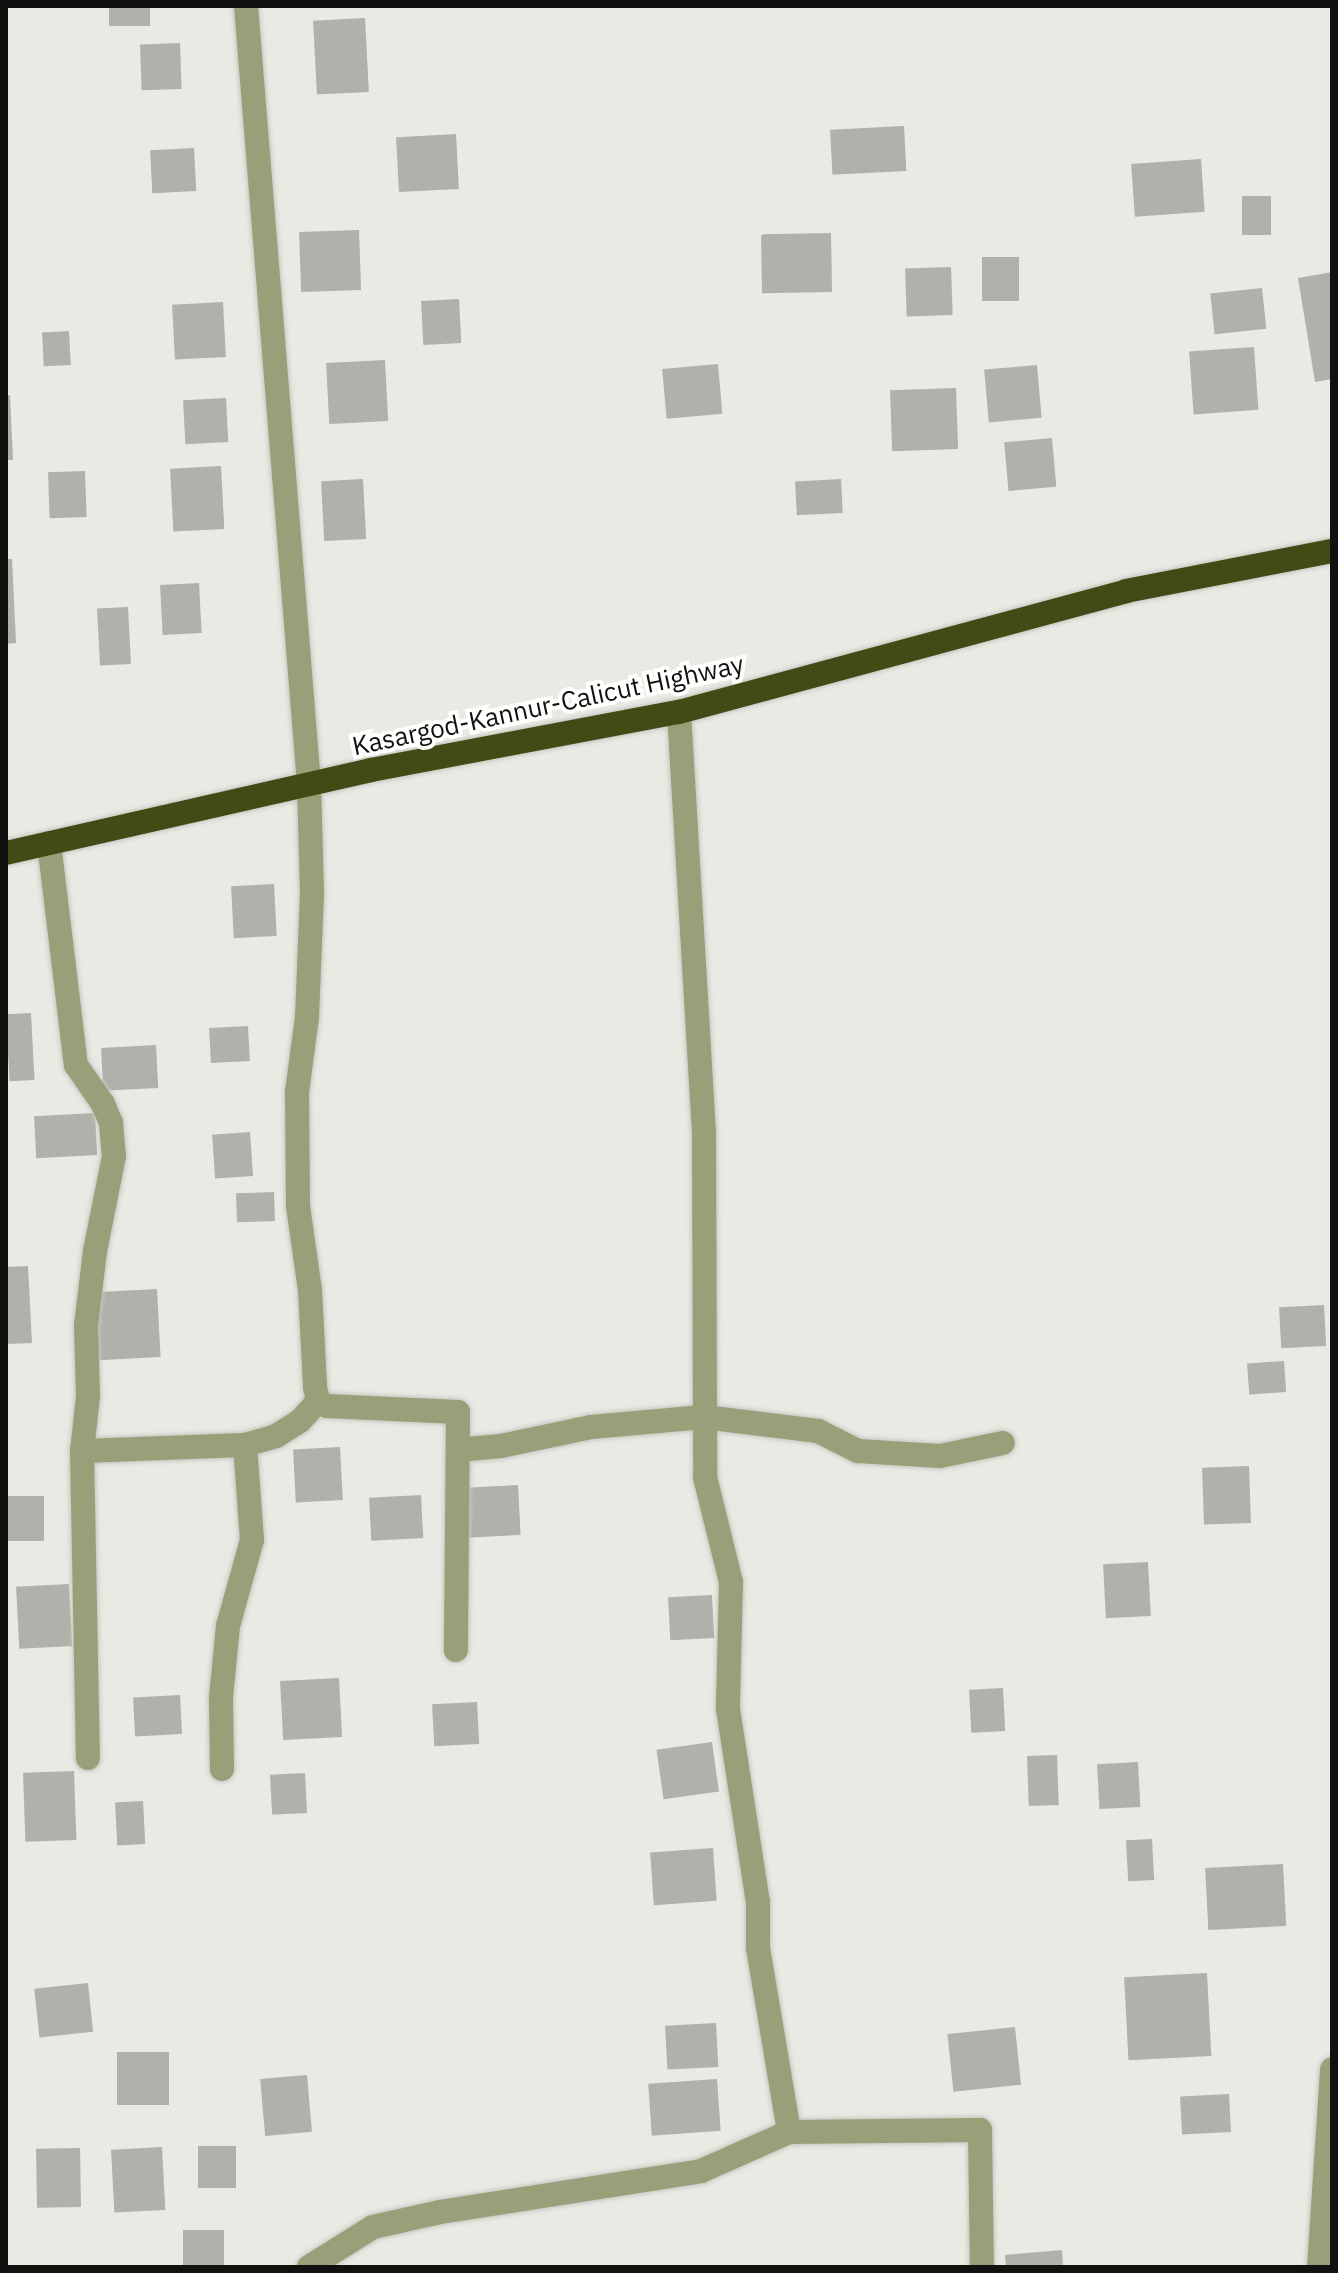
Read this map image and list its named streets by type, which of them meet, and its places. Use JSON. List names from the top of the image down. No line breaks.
{"streets":{"highway":["Kasargod-Kannur-Calicut Highway"]}}
